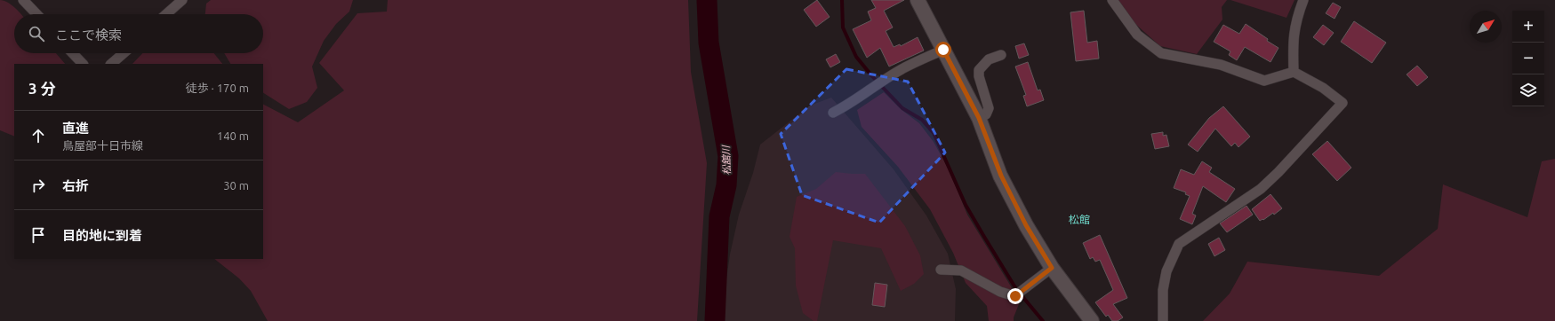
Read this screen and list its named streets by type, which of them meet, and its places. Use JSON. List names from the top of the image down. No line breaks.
{"districts":["松館"],"water":["松舘川"],"north":"top right","page":{"map_buttons":["+","−"],"search":"ここで検索","heading":["3 分","徒歩 · 170 m"],"list":[["直進","鳥屋部十日市線","140 m"],["右折","30 m"],"目的地に到着"]}}
